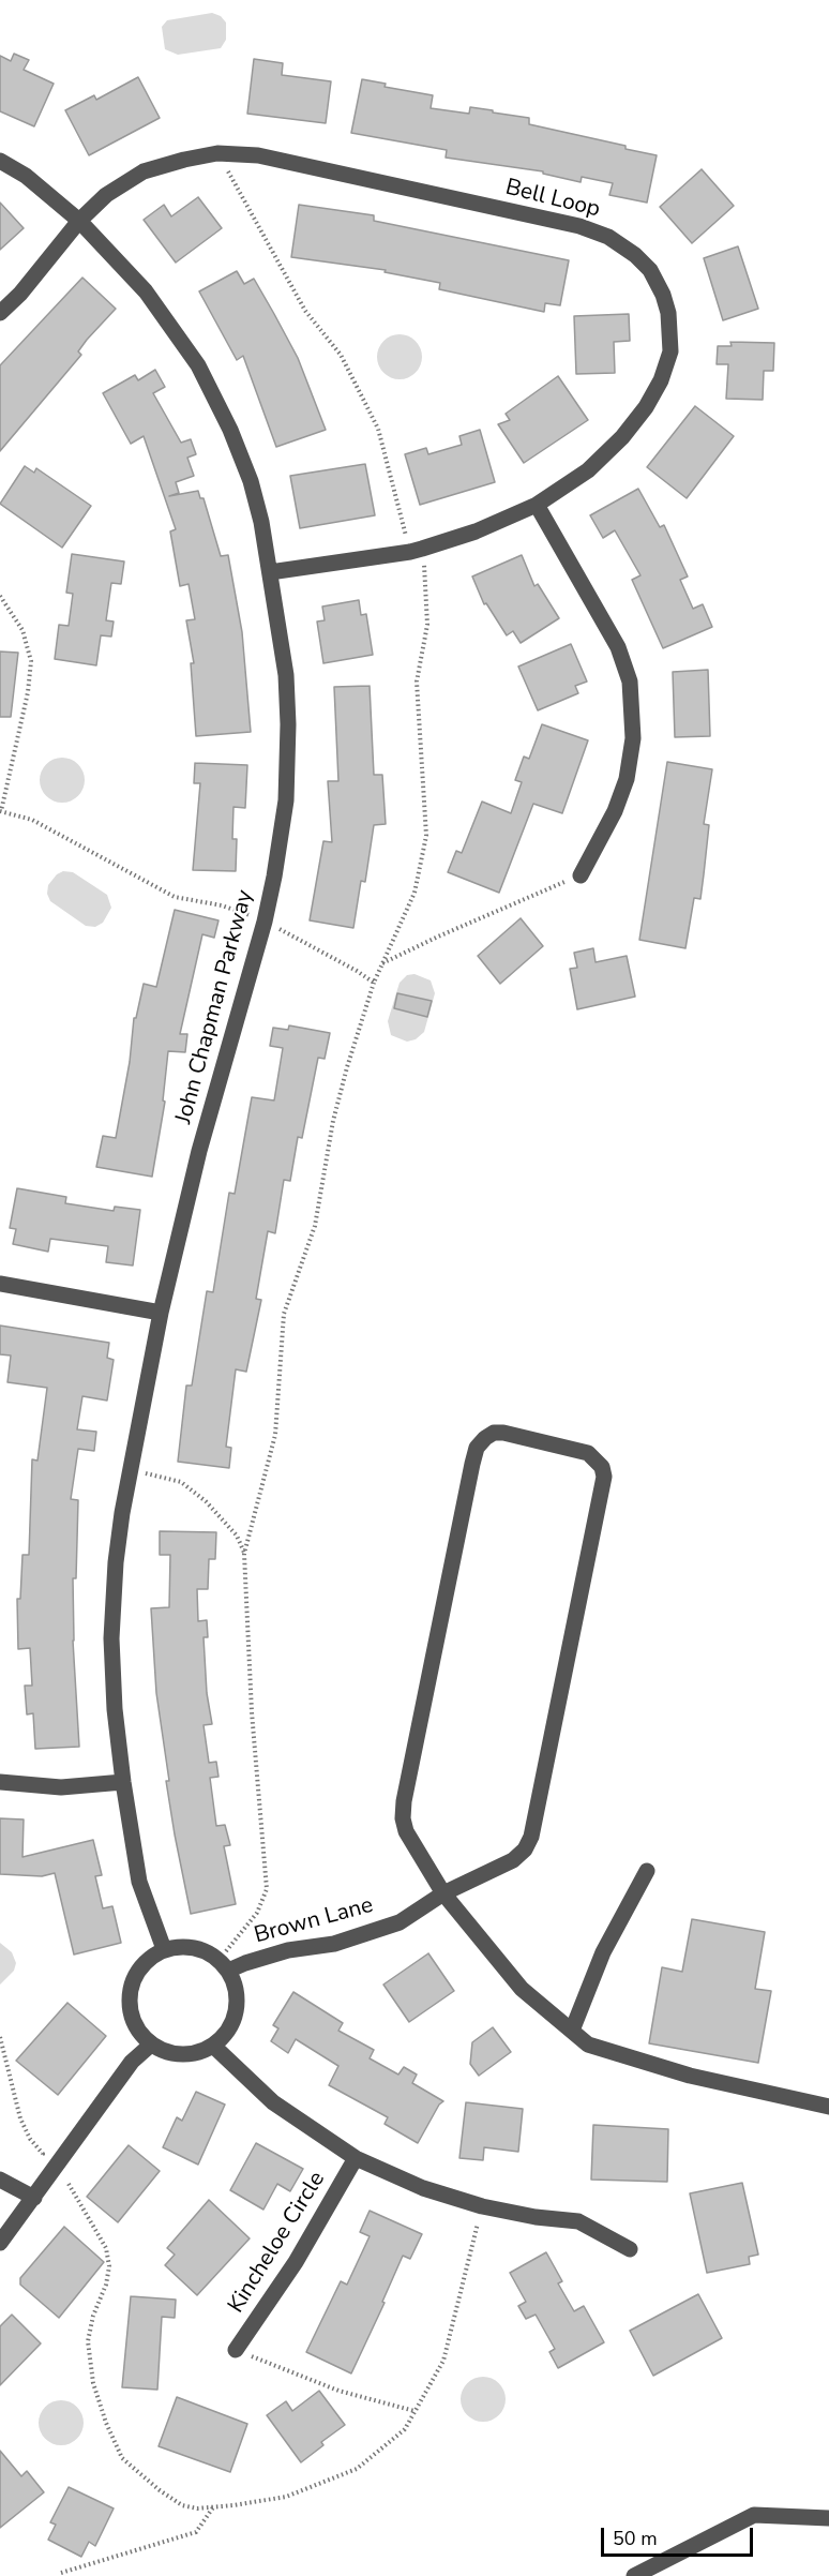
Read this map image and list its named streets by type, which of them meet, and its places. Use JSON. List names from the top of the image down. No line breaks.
{"streets":{"street":["Bell Loop","John Chapman Parkway","Brown Lane","Kincheloe Circle"]},"crossings":[["Bell Loop","John Chapman Parkway"],["John Chapman Parkway","Brown Lane"]],"scale_bar":"50 m"}
